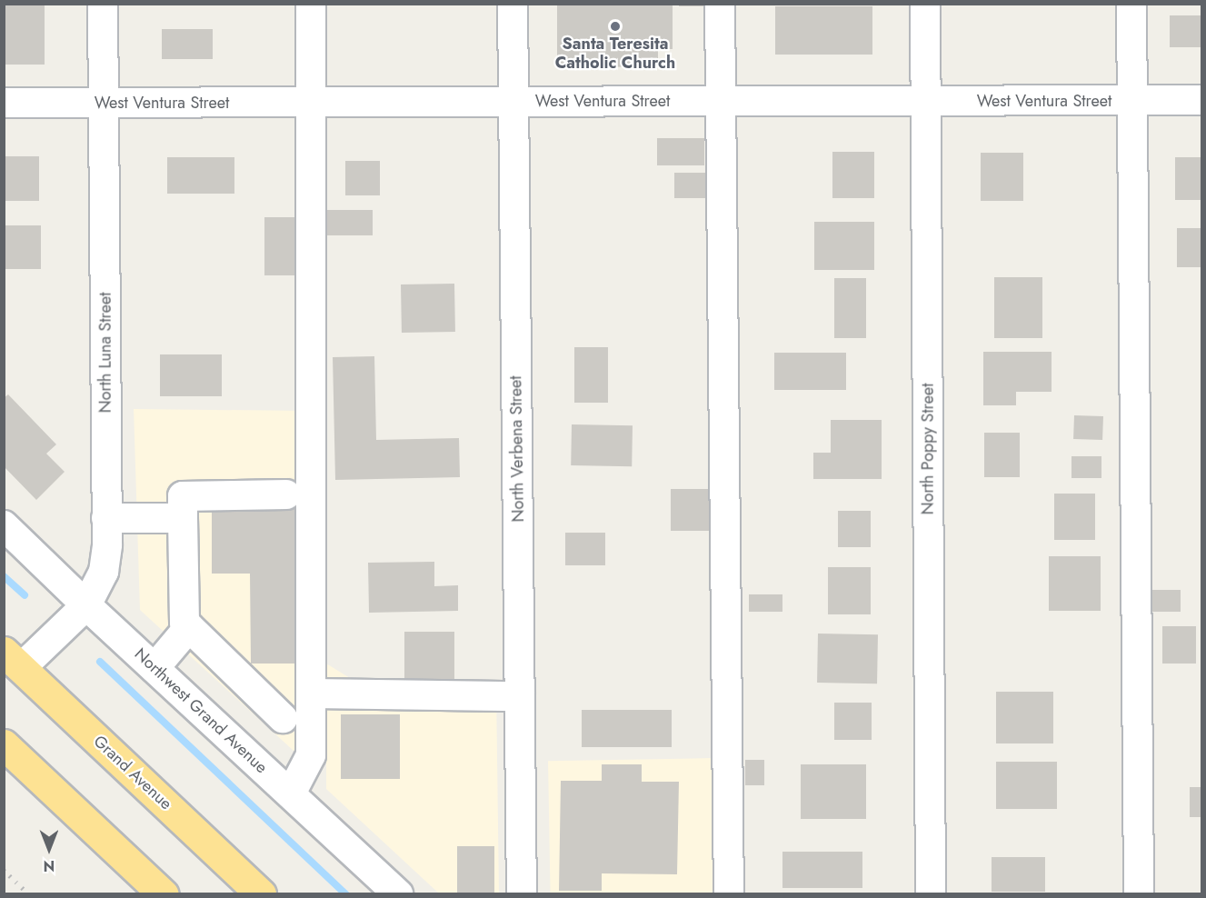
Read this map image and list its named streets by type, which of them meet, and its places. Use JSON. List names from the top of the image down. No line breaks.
{"streets":{"highway":["Grand Avenue"],"street":["West Ventura Street","North Luna Street","North Verbena Street","North Poppy Street","Northwest Grand Avenue"]},"crossings":[["West Ventura Street","North Luna Street"],["West Ventura Street","North Verbena Street"],["West Ventura Street","North Poppy Street"],["North Luna Street","Northwest Grand Avenue"],["North Luna Street","Grand Avenue"]],"places":["Santa Teresita Catholic Church"],"north":"bottom"}
